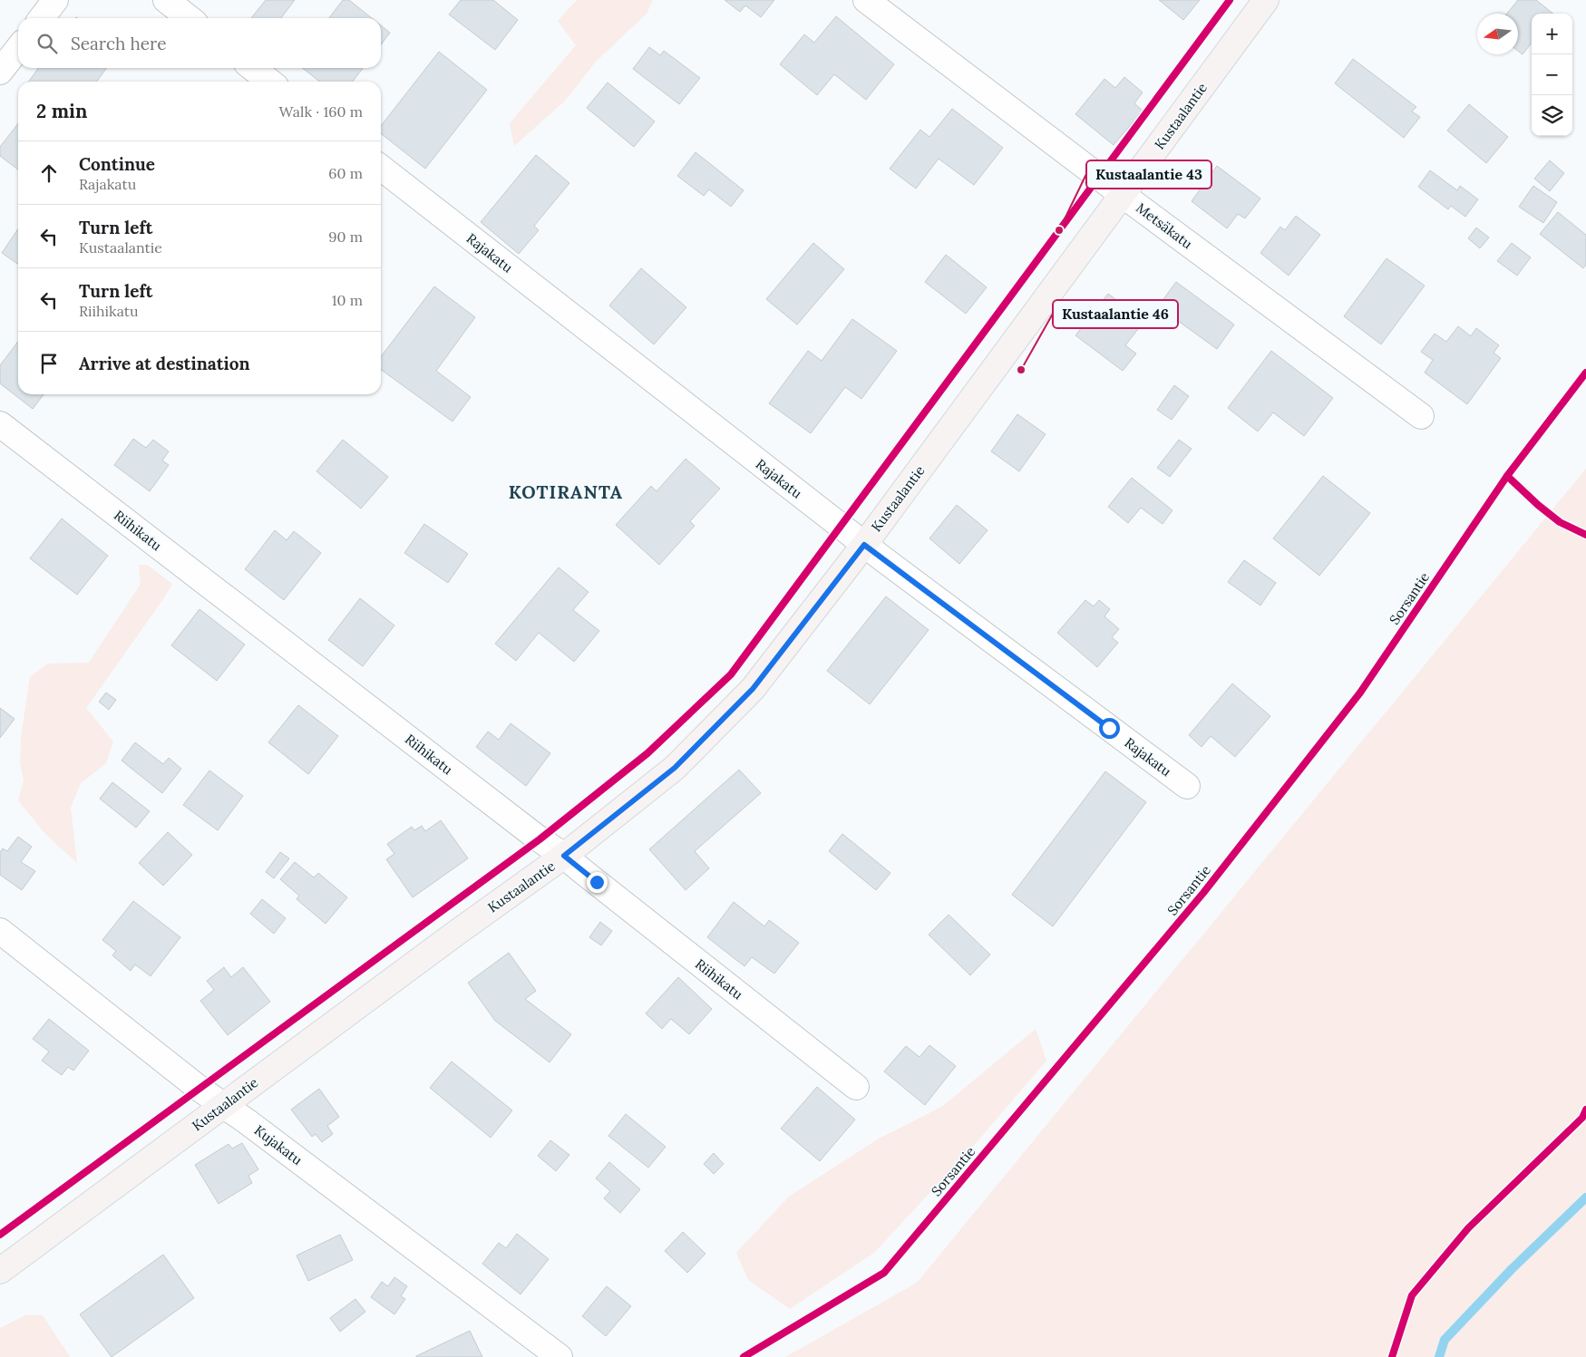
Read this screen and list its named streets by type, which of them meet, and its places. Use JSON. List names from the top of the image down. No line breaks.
{"streets":{"main road":["Kustaalantie"],"street":["Metsäkatu","Rajakatu","Riihikatu","Kujakatu"],"cycle path":["Sorsantie"]},"crossings":[["Kustaalantie","Metsäkatu"],["Kustaalantie","Rajakatu"],["Kustaalantie","Riihikatu"],["Kustaalantie","Kujakatu"]],"districts":["KOTIRANTA"],"places":["Kustaalantie 43","Kustaalantie 46"],"north":"left","page":{"map_buttons":["+","−"],"search":"Search here","heading":["2 min","Walk · 160 m"],"list":[["Continue","Rajakatu","60 m"],["Turn left","Kustaalantie","90 m"],["Turn left","Riihikatu","10 m"],"Arrive at destination"]}}
